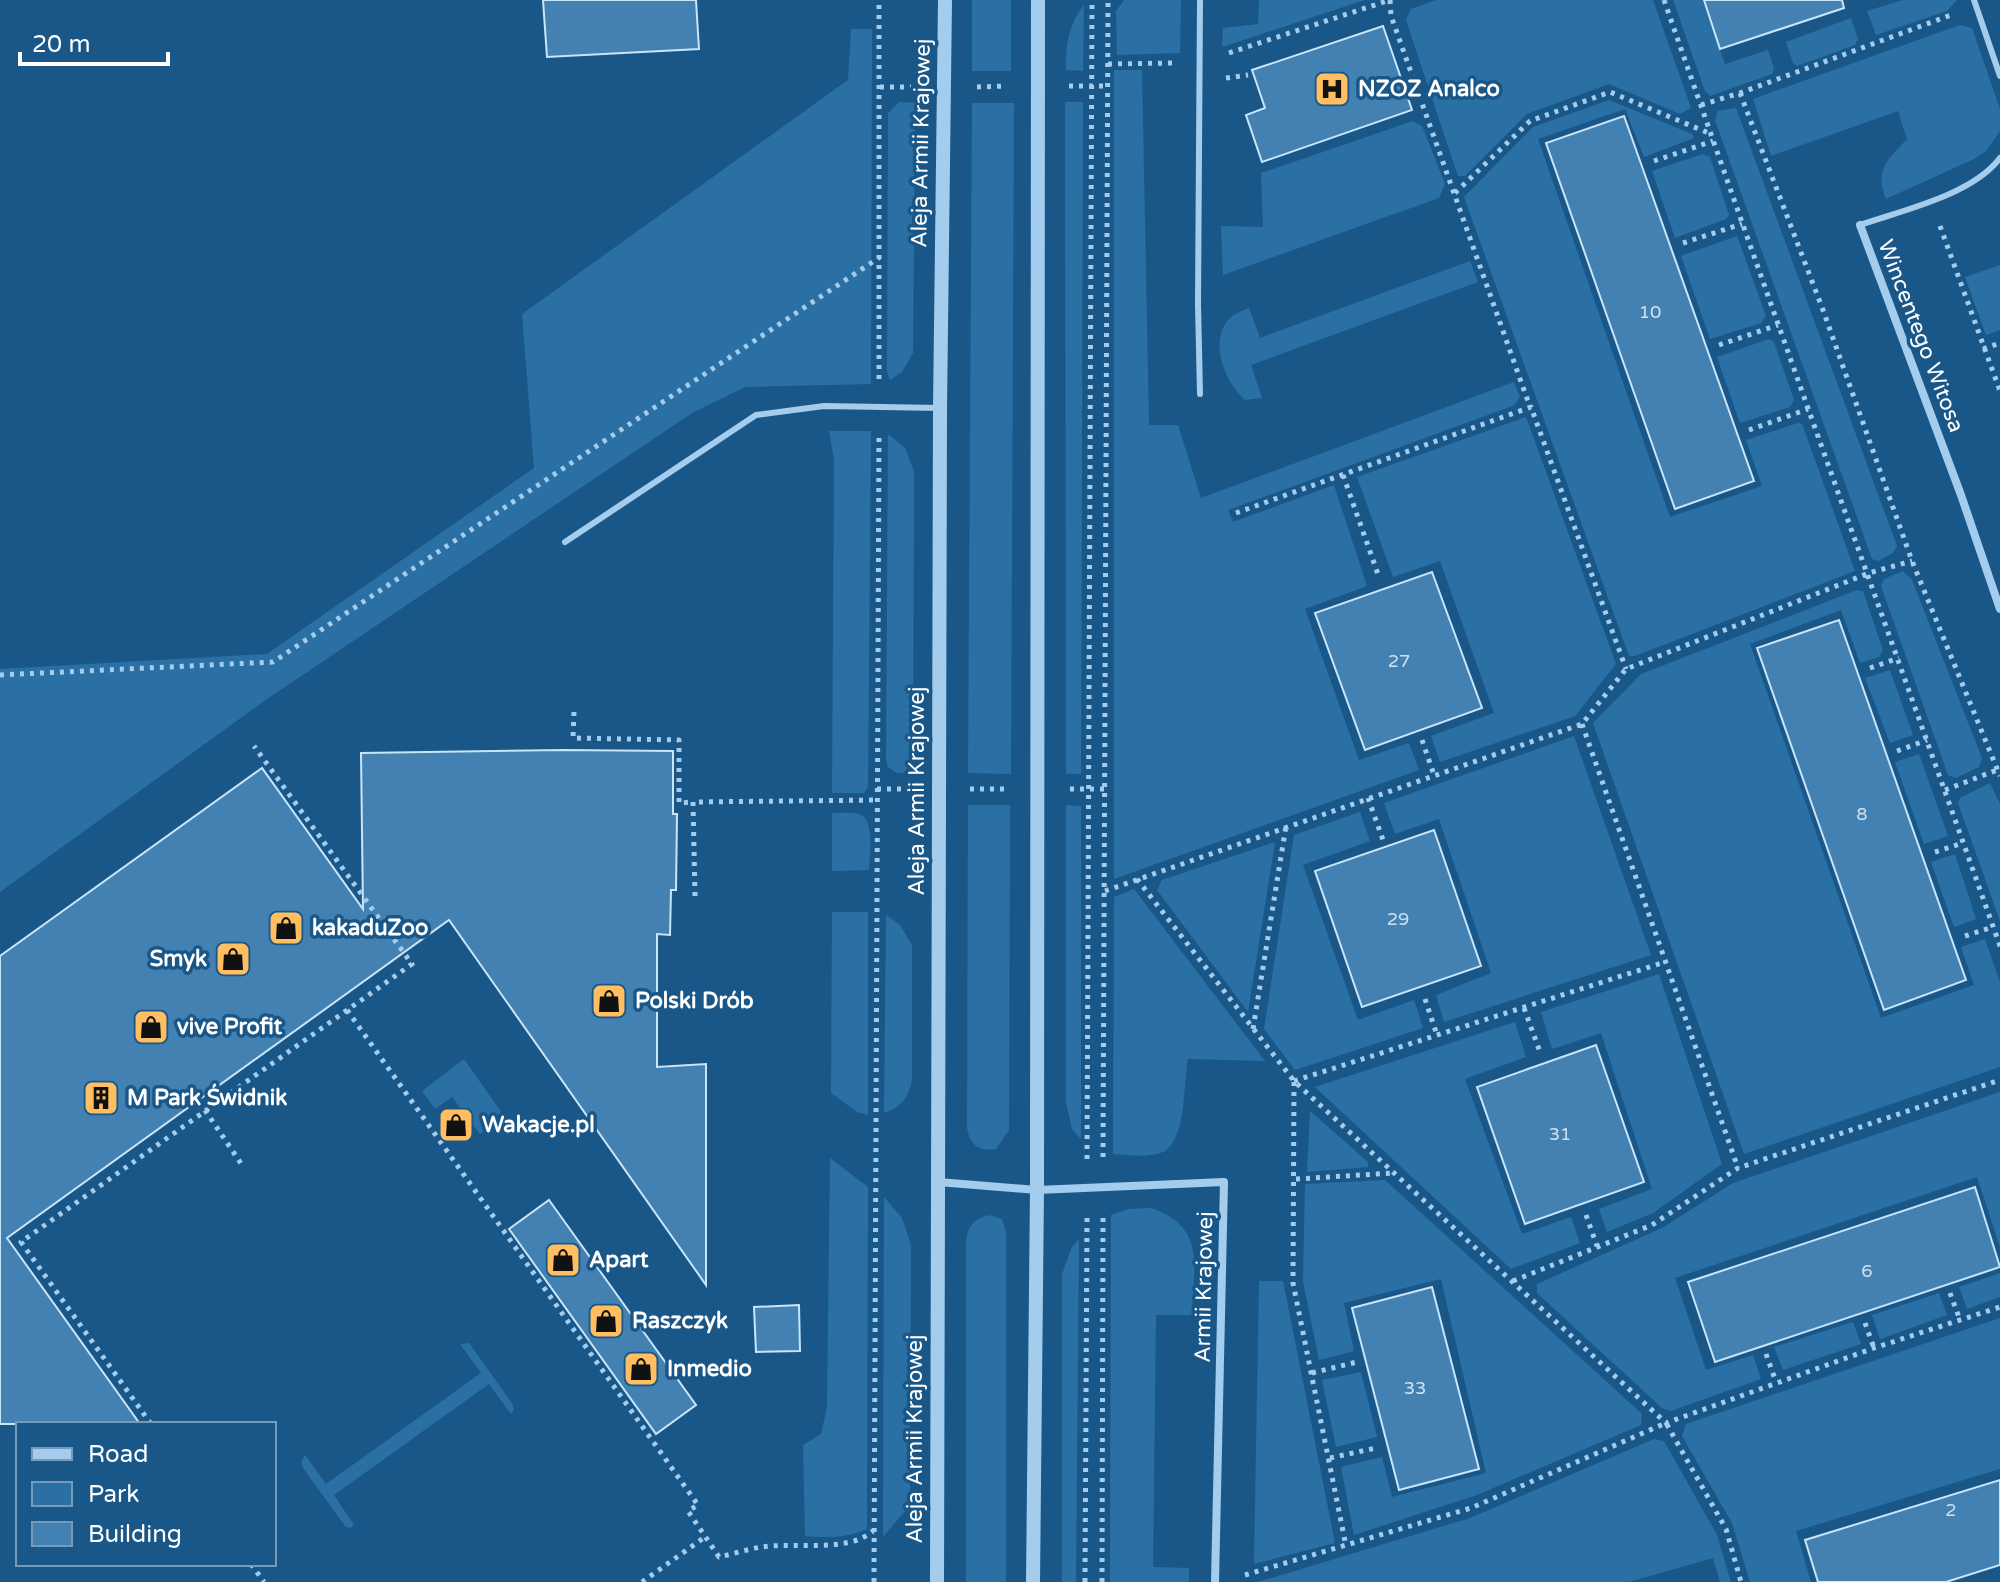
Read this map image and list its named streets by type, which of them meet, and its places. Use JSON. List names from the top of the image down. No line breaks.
{"streets":{"street":["Aleja Armii Krajowej","Wincentego Witosa","Armii Krajowej"]},"crossings":[["Aleja Armii Krajowej","Armii Krajowej"]],"places":{"hospital":["NZOZ Analco"],"shop":["kakaduZoo","Smyk","Polski Drób","vive Profit","Wakacje.pl","Apart","Raszczyk","Inmedio"],"building":["M Park Świdnik"]},"house_numbers":["10","27","8","29","31","6","33","2"],"legend":["Road","Park","Building"],"scale_bar":"20 m"}
